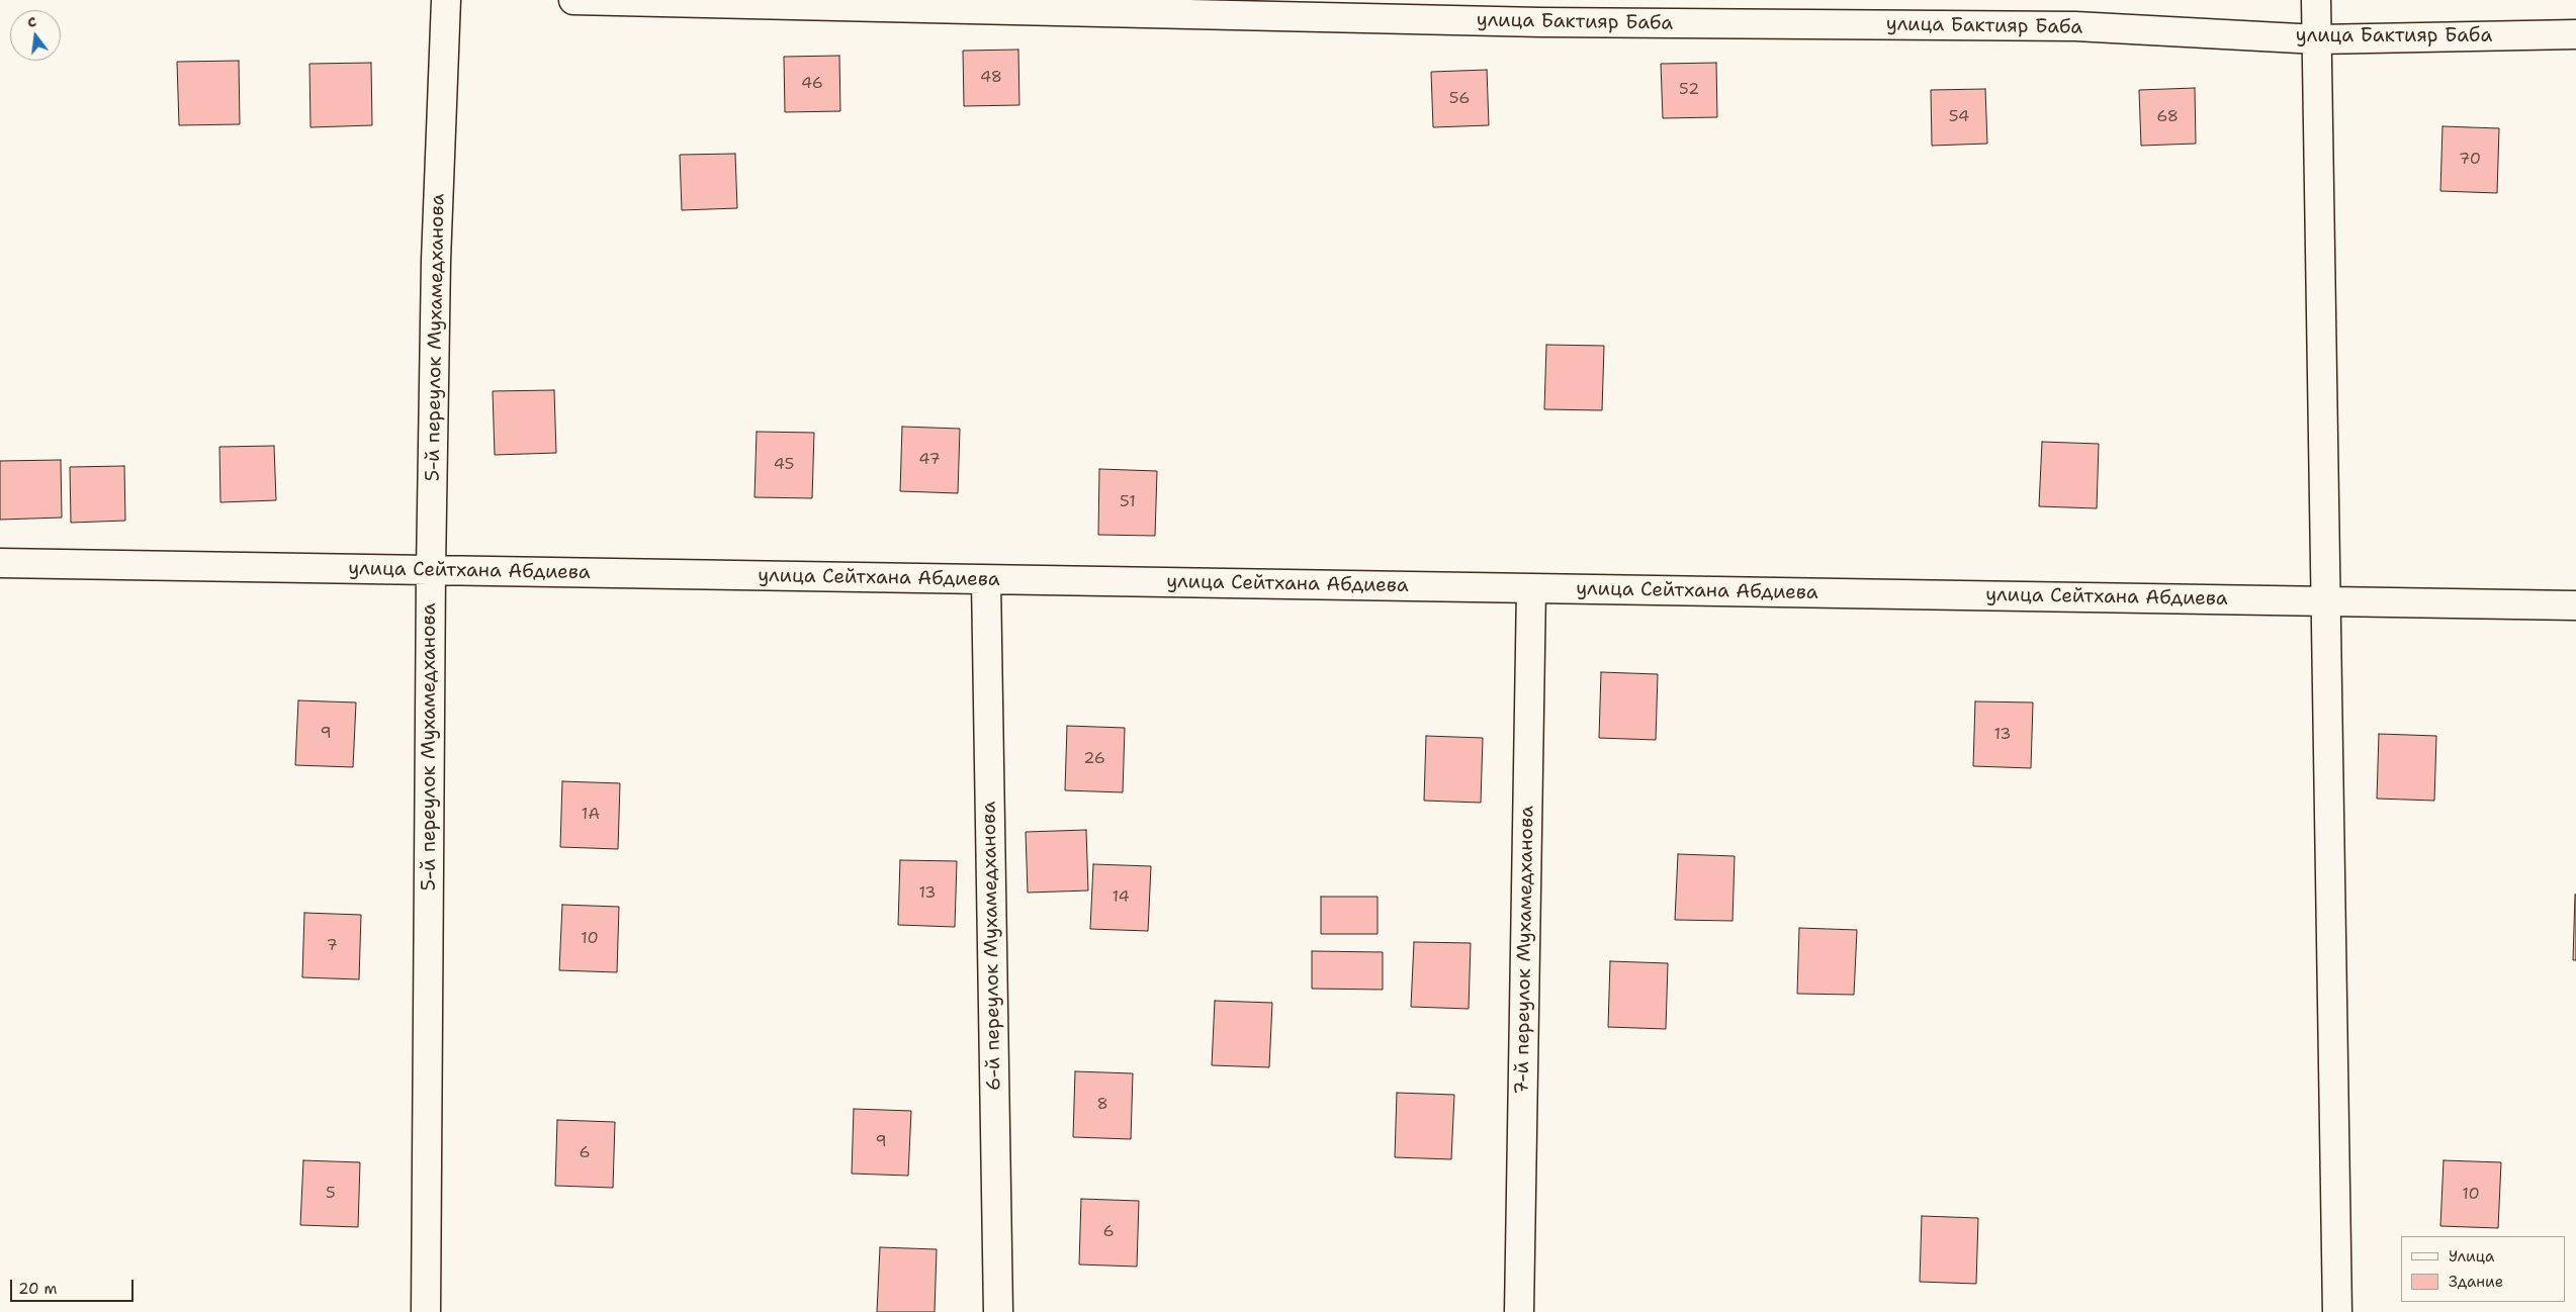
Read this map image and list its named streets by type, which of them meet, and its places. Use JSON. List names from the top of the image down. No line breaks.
{"streets":{"street":["улица Бактияр Баба","5-й переулок Мухамедханова","улица Сейтхана Абдиева","6-й переулок Мухамедханова","7-й переулок Мухамедханова"]},"crossings":[["5-й переулок Мухамедханова","улица Сейтхана Абдиева"],["улица Сейтхана Абдиева","6-й переулок Мухамедханова"],["улица Сейтхана Абдиева","7-й переулок Мухамедханова"]],"house_numbers":["48","46","52","56","54","68","70","47","45","51","9","13","26","1А","13","14","10","7","8","9","6","5","10","6"],"legend":["Улица","Здание"],"scale_bar":"20 m","north":"top"}
